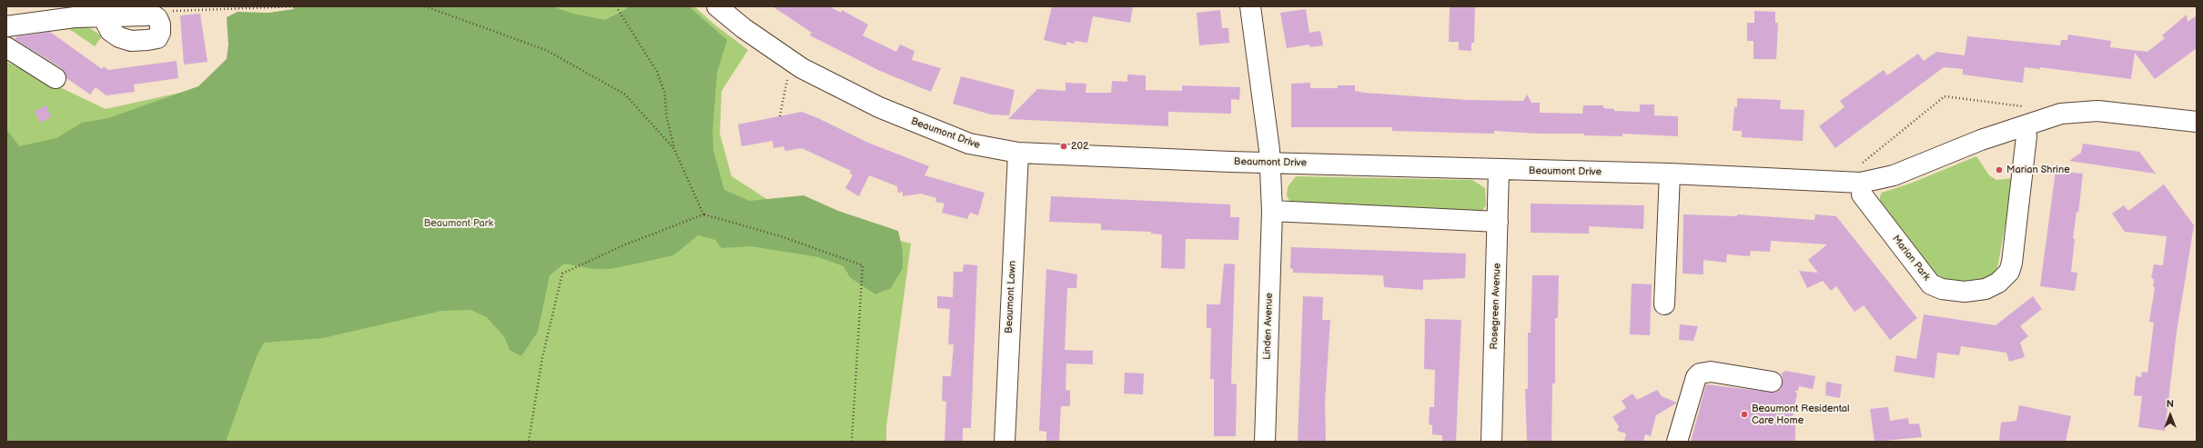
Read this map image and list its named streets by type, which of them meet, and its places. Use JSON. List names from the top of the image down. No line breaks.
{"streets":{"street":["Beaumont Drive","Marian Park","Beaumont Lawn","Rosegreen Avenue","Linden Avenue"]},"crossings":[["Beaumont Drive","Marian Park"],["Beaumont Drive","Beaumont Lawn"],["Beaumont Drive","Rosegreen Avenue"],["Beaumont Drive","Linden Avenue"]],"parks":["Beaumont Park"],"places":["202","Marian Shrine","Beaumont Residental Care Home"],"north":"top"}
